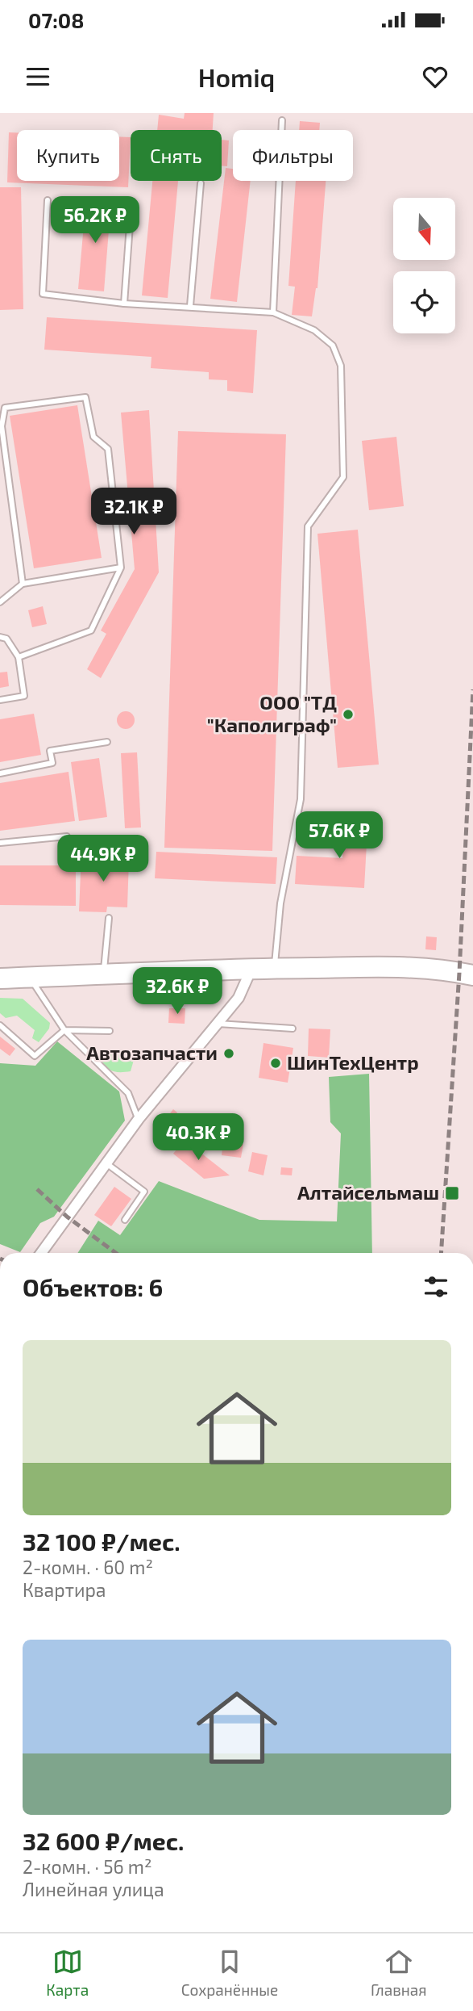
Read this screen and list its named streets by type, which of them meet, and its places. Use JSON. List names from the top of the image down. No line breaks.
{"places":{"other":["ООО \"ТД \"Каполиграф\"","Автозапчасти","ШинТехЦентр"],"transit":["Алтайсельмаш"]},"north":"bottom","page":{"status":"07:08","header":"Homiq","chip":["Купить","Снять","Фильтры"],"price":["56.2K ₽","32.1K ₽","57.6K ₽","44.9K ₽","32.6K ₽","40.3K ₽"],"heading":"Объектов: 6","list":[{"name":"32 100 ₽/мес.","note":"2-комн. · 60 m² · Квартира"},{"name":"32 600 ₽/мес.","note":"2-комн. · 56 m² · Линейная улица"}],"tabs":["Карта","Сохранённые","Главная"]}}
